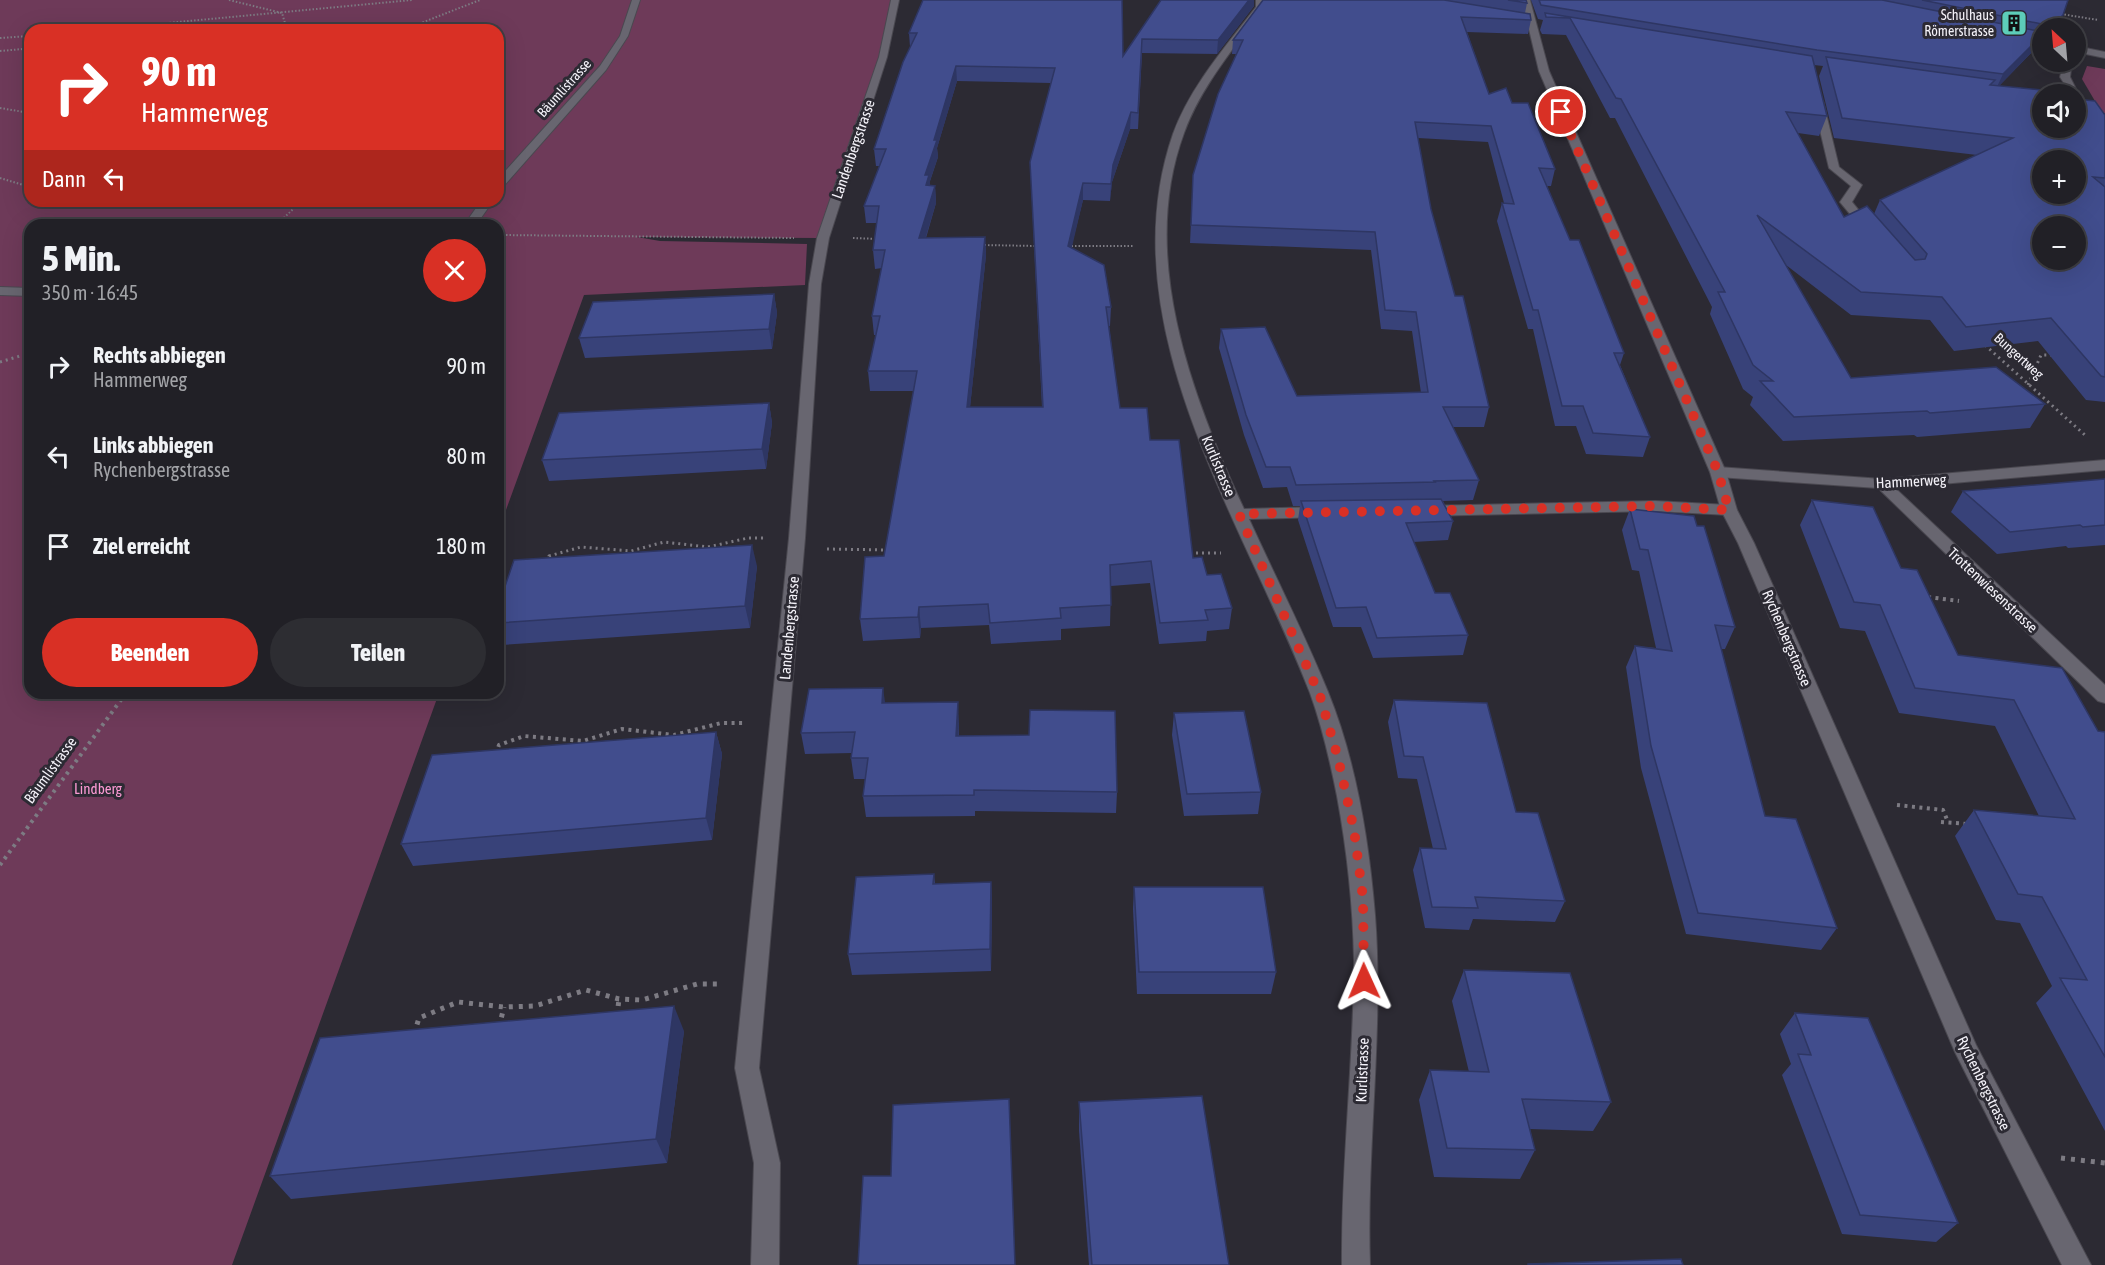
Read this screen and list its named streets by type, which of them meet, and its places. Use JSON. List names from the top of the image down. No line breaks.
{"streets":{"street":["Bäumlistrasse","Landenbergstrasse","Kurlistrasse","Hammerweg","Trottenwiesenstrasse","Rychenbergstrasse"],"path":["Bungertweg"]},"crossings":[["Hammerweg","Trottenwiesenstrasse"],["Hammerweg","Rychenbergstrasse"]],"parks":["Lindberg"],"places":{"building":["Schulhaus Römerstrasse"]},"north":"top left","page":{"map_buttons":["+","−"],"turn":["90 m","Hammerweg"],"then":"Dann","heading":["5 Min.","350 m · 16:45"],"list":[{"name":"Rechts abbiegen","note":"Hammerweg","value":"90 m"},{"name":"Links abbiegen","note":"Rychenbergstrasse","value":"80 m"},{"name":"Ziel erreicht","value":"180 m"}],"buttons":["Beenden","Teilen"]}}
